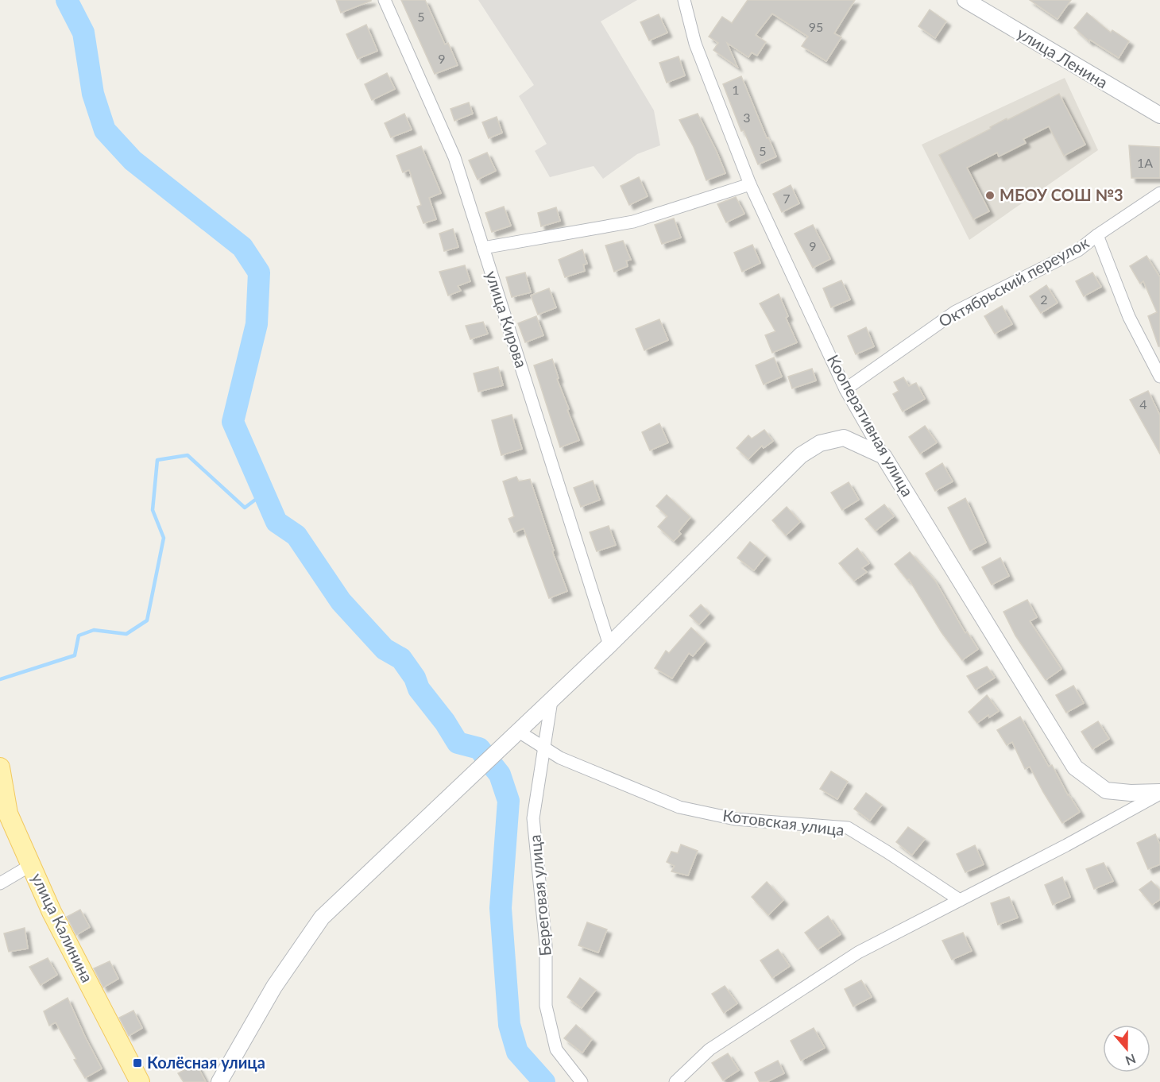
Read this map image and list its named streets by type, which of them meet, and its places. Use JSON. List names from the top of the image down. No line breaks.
{"streets":{"main road":["улица Калинина"],"street":["улица Ленина","Октябрьский переулок","улица Кирова","Кооперативная улица","Котовская улица","Береговая улица"]},"crossings":[["Октябрьский переулок","Кооперативная улица"],["Котовская улица","Береговая улица"]],"places":{"other":["МБОУ СОШ №3"],"transit":["Колёсная улица"]},"house_numbers":["5","95","9","1","3","5","1А","7","9","2","4"],"north":"bottom"}
